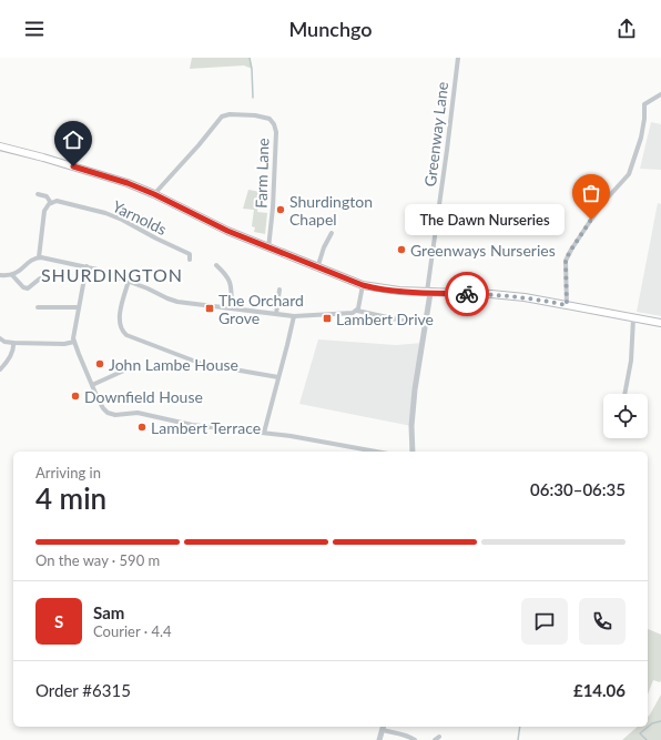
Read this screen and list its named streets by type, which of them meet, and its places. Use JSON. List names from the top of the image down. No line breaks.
{"streets":{"street":["Greenway Lane","Farm Lane","Yarnolds"]},"districts":["SHURDINGTON"],"places":{"other":["Shurdington Chapel","The Dawn Nurseries","Greenways Nurseries","John Lambe House","Downfield House","Lambert Terrace"],"transit":["The Orchard Grove","Lambert Drive"]},"page":{"header":"Munchgo","bubble":"The Dawn Nurseries","heading":["4 min","Arriving in","06:30–06:35"],"panel":["Sam","Courier · 4.4","Order #6315","£14.06"],"bar":"On the way · 590 m","round":"S"}}
